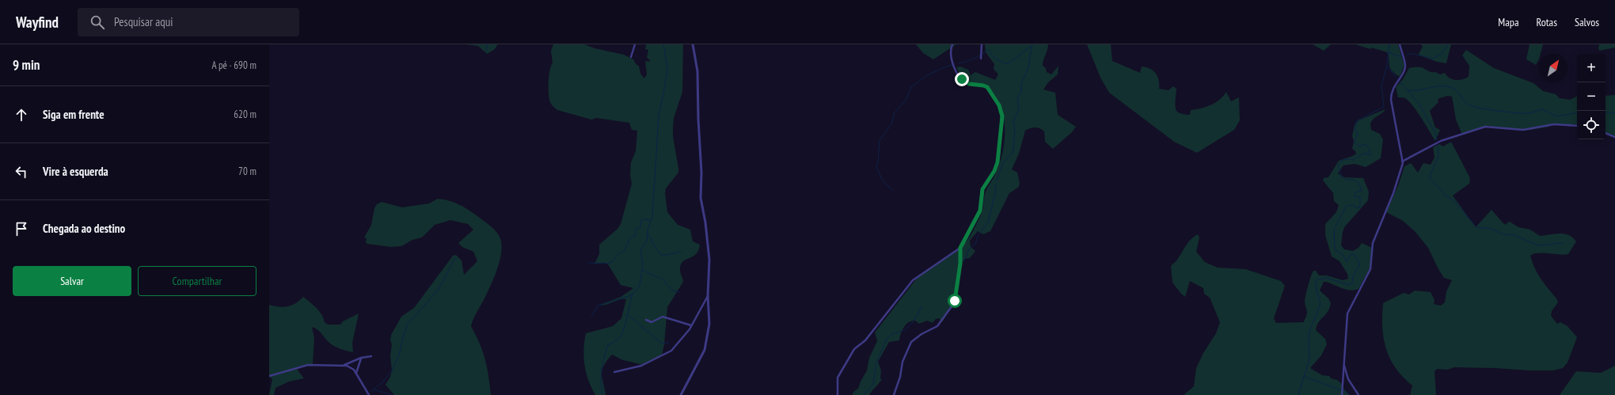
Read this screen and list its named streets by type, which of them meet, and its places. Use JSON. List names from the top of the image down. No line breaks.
{"north":"top right","page":{"header":"Wayfind","search":"Pesquisar aqui","nav":["Mapa","Rotas","Salvos"],"heading":["9 min","A pé · 690 m"],"map_buttons":["+","−"],"list":[["Siga em frente","620 m"],["Vire à esquerda","70 m"],"Chegada ao destino"],"buttons":["Salvar","Compartilhar"]}}
